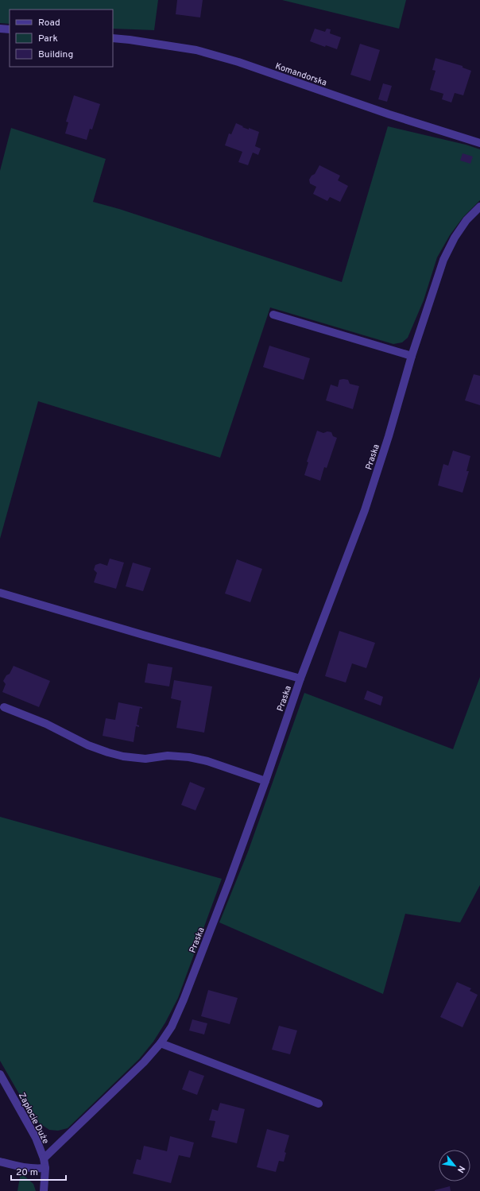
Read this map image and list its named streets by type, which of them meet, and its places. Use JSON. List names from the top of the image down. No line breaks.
{"streets":{"street":["Komandorska","Praska","Zapłocie Duże"]},"crossings":[["Praska","Zapłocie Duże"]],"legend":["Road","Park","Building"],"scale_bar":"20 m","north":"bottom right"}
